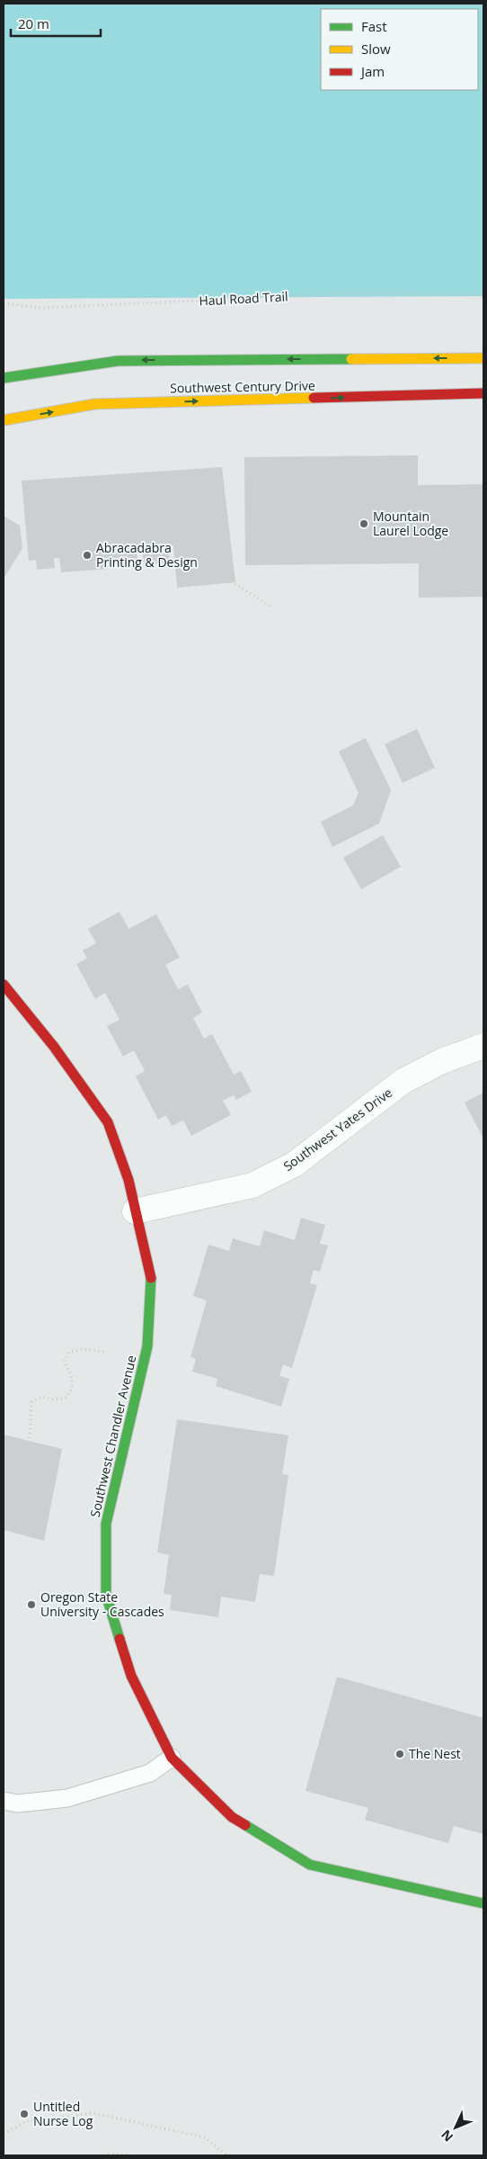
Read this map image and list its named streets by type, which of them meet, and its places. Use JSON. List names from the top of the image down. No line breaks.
{"streets":{"street":["Southwest Century Drive","Southwest Yates Drive","Southwest Chandler Avenue"],"path":["Haul Road Trail"]},"crossings":[["Southwest Yates Drive","Southwest Chandler Avenue"]],"places":["Mountain Laurel Lodge","Abracadabra Printing & Design","Oregon State University - Cascades","The Nest","Untitled Nurse Log"],"legend":["Fast","Slow","Jam"],"scale_bar":"20 m","north":"bottom left"}
